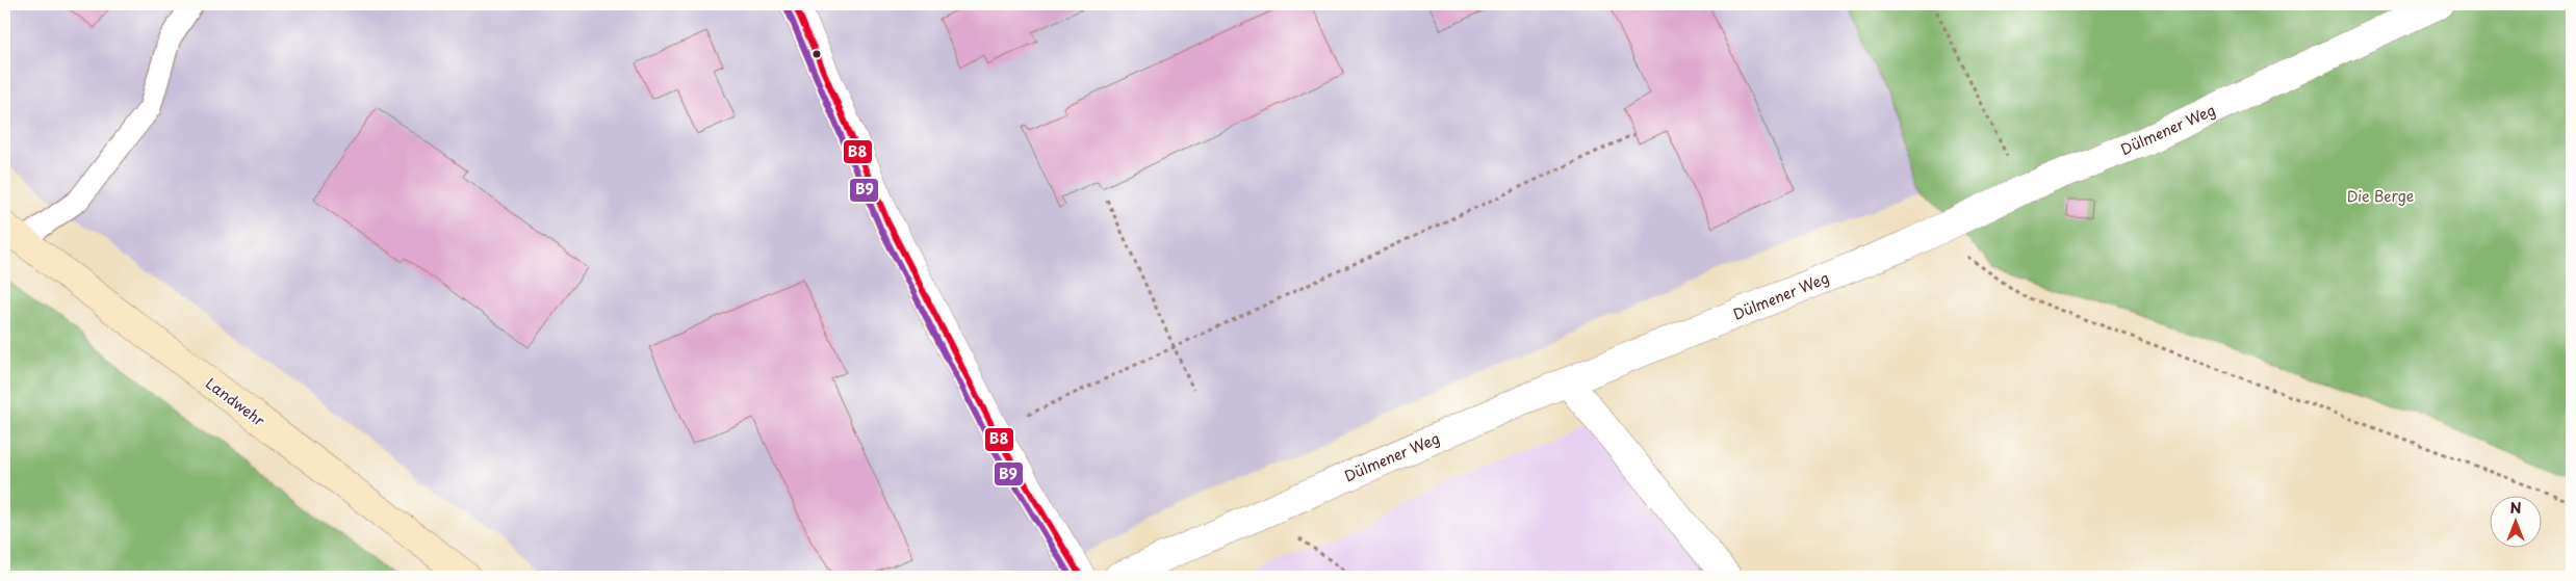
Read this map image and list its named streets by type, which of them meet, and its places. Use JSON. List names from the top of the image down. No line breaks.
{"streets":{"main road":["Landwehr"],"street":["Dülmener Weg"]},"parks":["Die Berge"],"lines":["transit line B8","transit line B9"],"north":"top"}
